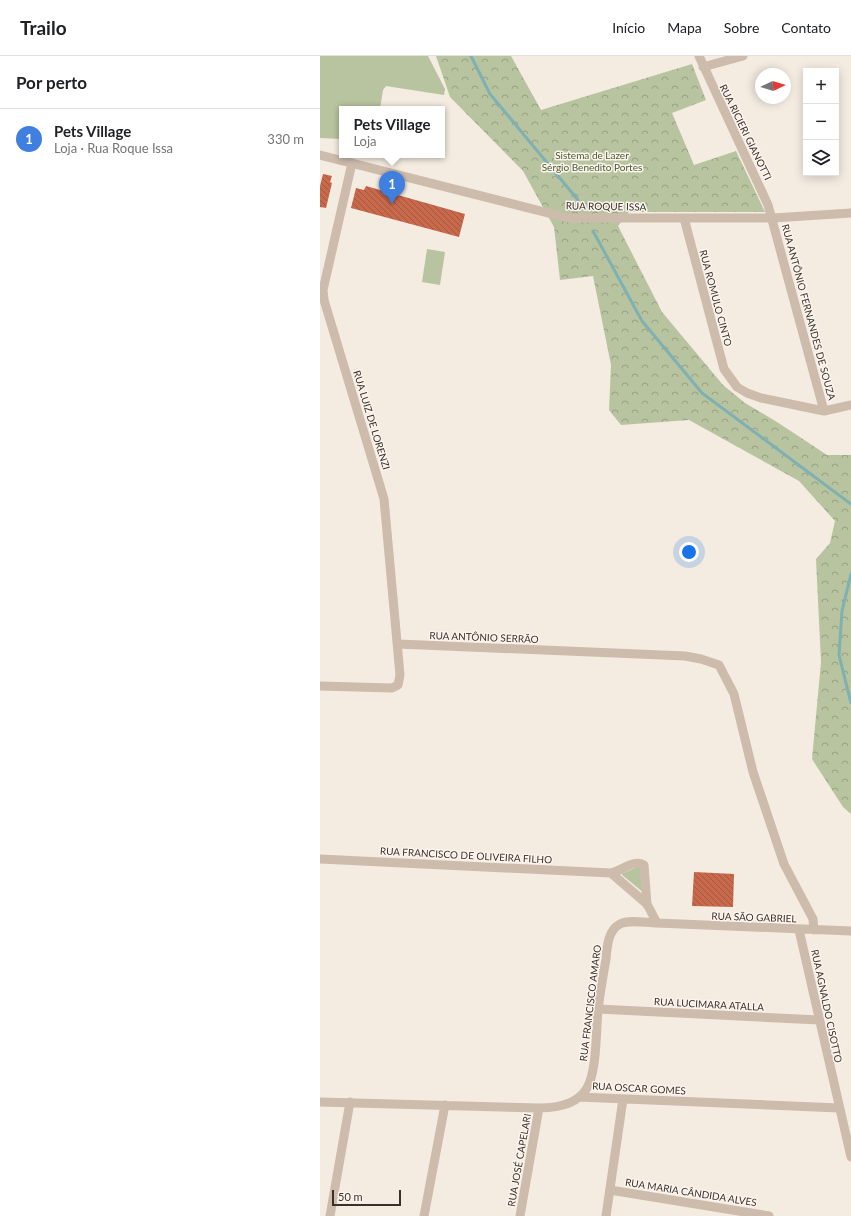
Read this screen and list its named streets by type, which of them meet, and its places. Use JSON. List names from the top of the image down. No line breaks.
{"streets":{"street":["RUA RICIERI GIANOTTI","RUA ROQUE ISSA","RUA ROMULO CINTO","RUA ANTÔNIO FERNANDES DE SOUZA","RUA LUIZ DE LORENZI","RUA ANTÔNIO SERRÃO","RUA FRANCISCO DE OLIVEIRA FILHO","RUA SÃO GABRIEL","RUA FRANCISCO AMARO","RUA LUCIMARA ATALLA","RUA AGNALDO CISOTTO","RUA OSCAR GOMES","RUA JOSÉ CAPELARI","RUA MARIA CÂNDIDA ALVES"]},"crossings":[["RUA RICIERI GIANOTTI","RUA ROQUE ISSA"],["RUA RICIERI GIANOTTI","RUA ANTÔNIO FERNANDES DE SOUZA"],["RUA ROQUE ISSA","RUA ROMULO CINTO"],["RUA ROQUE ISSA","RUA ANTÔNIO FERNANDES DE SOUZA"],["RUA ROQUE ISSA","RUA LUIZ DE LORENZI"],["RUA ROMULO CINTO","RUA ANTÔNIO FERNANDES DE SOUZA"],["RUA LUIZ DE LORENZI","RUA ANTÔNIO SERRÃO"],["RUA ANTÔNIO SERRÃO","RUA SÃO GABRIEL"],["RUA FRANCISCO DE OLIVEIRA FILHO","RUA SÃO GABRIEL"],["RUA FRANCISCO DE OLIVEIRA FILHO","RUA FRANCISCO AMARO"],["RUA SÃO GABRIEL","RUA FRANCISCO AMARO"],["RUA SÃO GABRIEL","RUA AGNALDO CISOTTO"],["RUA FRANCISCO AMARO","RUA LUCIMARA ATALLA"],["RUA FRANCISCO AMARO","RUA OSCAR GOMES"],["RUA LUCIMARA ATALLA","RUA AGNALDO CISOTTO"],["RUA AGNALDO CISOTTO","RUA OSCAR GOMES"],["RUA OSCAR GOMES","RUA JOSÉ CAPELARI"]],"parks":["Sistema de Lazer Sérgio Benedito Portes"],"scale_bar":"50 m","north":"right","page":{"header":"Trailo","nav":["Início","Mapa","Sobre","Contato"],"heading":"Por perto","map_buttons":["+","−"],"popup":["Pets Village","Loja"],"list":[{"mark":"1","name":"Pets Village","note":"Loja · Rua Roque Issa","value":"330 m"}],"pins":"1","scale":"50 m"}}
